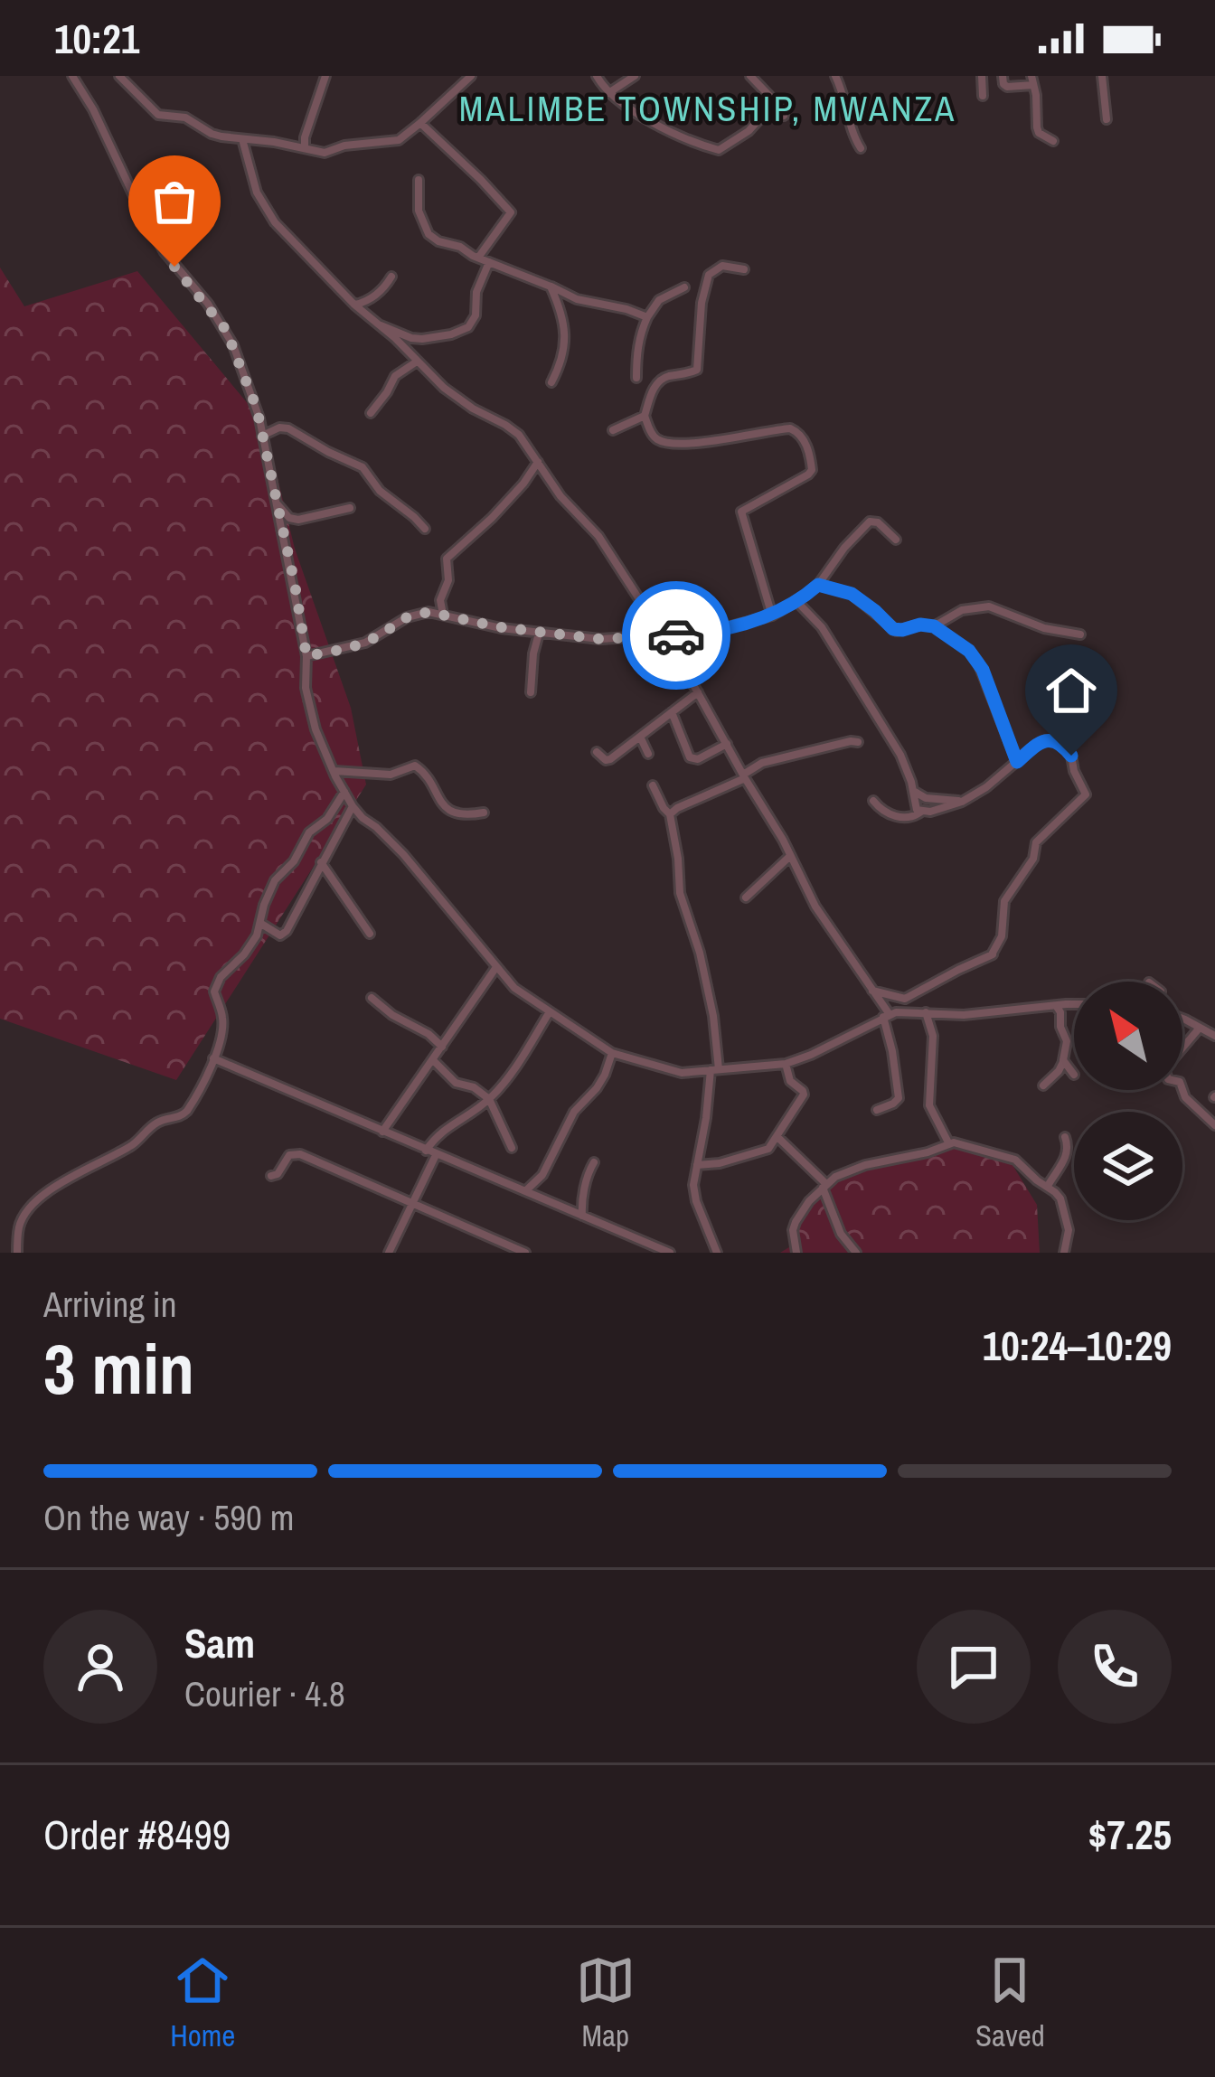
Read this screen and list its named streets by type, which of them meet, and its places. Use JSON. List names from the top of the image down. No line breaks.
{"districts":["MALIMBE TOWNSHIP, MWANZA"],"north":"top left","page":{"status":"10:21","heading":["3 min","Arriving in","10:24–10:29"],"panel":["Sam","Courier · 4.8","Order #8499","$7.25"],"bar":"On the way · 590 m","tabs":["Home","Map","Saved"]}}
